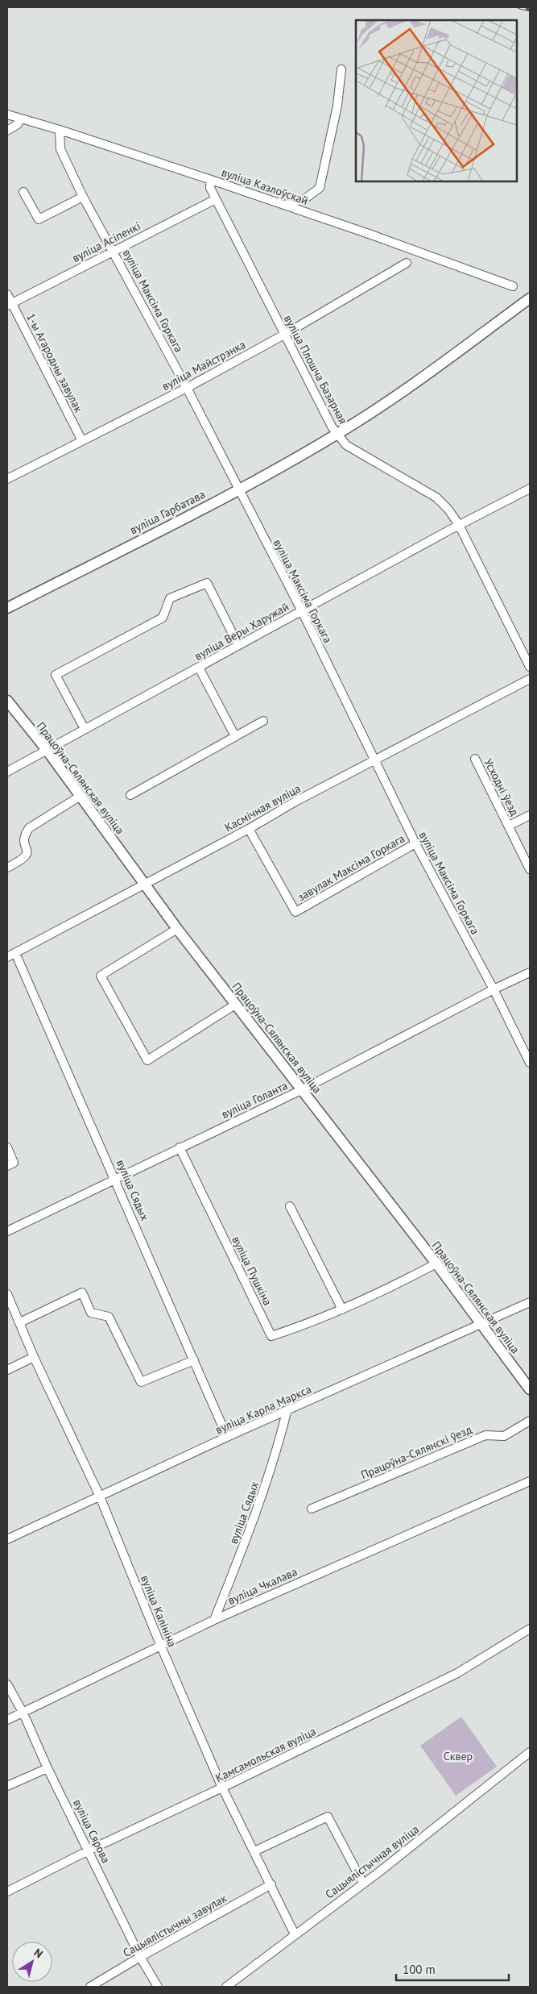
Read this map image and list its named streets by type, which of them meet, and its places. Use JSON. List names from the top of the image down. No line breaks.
{"streets":{"main road":["вуліца Гарбатава","Працоўна-Сялянская вуліца"],"street":["вуліца Казлоўскай","вуліца Асіпенкі","вуліца Максіма Горкага","1-ы Агародны завулак","вуліца Майстрэнка","вуліца Плошча Базарная","вуліца Веры Харужай","Усходні ўезд","Касмічная вуліца","завулак Максіма Горкага","вуліца Голанта","вуліца Сядых","вуліца Пушкіна","вуліца Карла Маркса","Працоўна-Сялянскі ўезд","вуліца Чкалава","вуліца Калініна","Камсамольская вуліца","вуліца Сярова","Сацыялістычная вуліца","Сацыялістычны завулак"]},"crossings":[["вуліца Казлоўскай","вуліца Максіма Горкага"],["вуліца Казлоўскай","вуліца Плошча Базарная"],["вуліца Асіпенкі","вуліца Максіма Горкага"],["вуліца Асіпенкі","1-ы Агародны завулак"],["вуліца Асіпенкі","вуліца Плошча Базарная"],["вуліца Максіма Горкага","вуліца Майстрэнка"],["вуліца Максіма Горкага","вуліца Гарбатава"],["вуліца Максіма Горкага","вуліца Веры Харужай"],["вуліца Максіма Горкага","Касмічная вуліца"],["вуліца Максіма Горкага","завулак Максіма Горкага"],["вуліца Максіма Горкага","вуліца Голанта"],["1-ы Агародны завулак","вуліца Майстрэнка"],["вуліца Майстрэнка","вуліца Плошча Базарная"],["вуліца Плошча Базарная","вуліца Гарбатава"],["вуліца Плошча Базарная","вуліца Веры Харужай"],["вуліца Веры Харужай","Працоўна-Сялянская вуліца"],["Працоўна-Сялянская вуліца","Касмічная вуліца"],["Працоўна-Сялянская вуліца","вуліца Голанта"],["Працоўна-Сялянская вуліца","вуліца Пушкіна"],["Працоўна-Сялянская вуліца","вуліца Карла Маркса"],["Касмічная вуліца","завулак Максіма Горкага"],["Касмічная вуліца","вуліца Сядых"],["вуліца Голанта","вуліца Сядых"],["вуліца Голанта","вуліца Пушкіна"],["вуліца Сядых","вуліца Карла Маркса"],["вуліца Сядых","вуліца Чкалава"],["вуліца Карла Маркса","вуліца Калініна"],["вуліца Чкалава","вуліца Калініна"],["вуліца Чкалава","вуліца Сярова"],["вуліца Калініна","Камсамольская вуліца"],["вуліца Калініна","Сацыялістычная вуліца"],["вуліца Калініна","Сацыялістычны завулак"],["Камсамольская вуліца","вуліца Сярова"],["вуліца Сярова","Сацыялістычны завулак"]],"parks":["Сквер"],"scale_bar":"100 m","north":"top right"}
